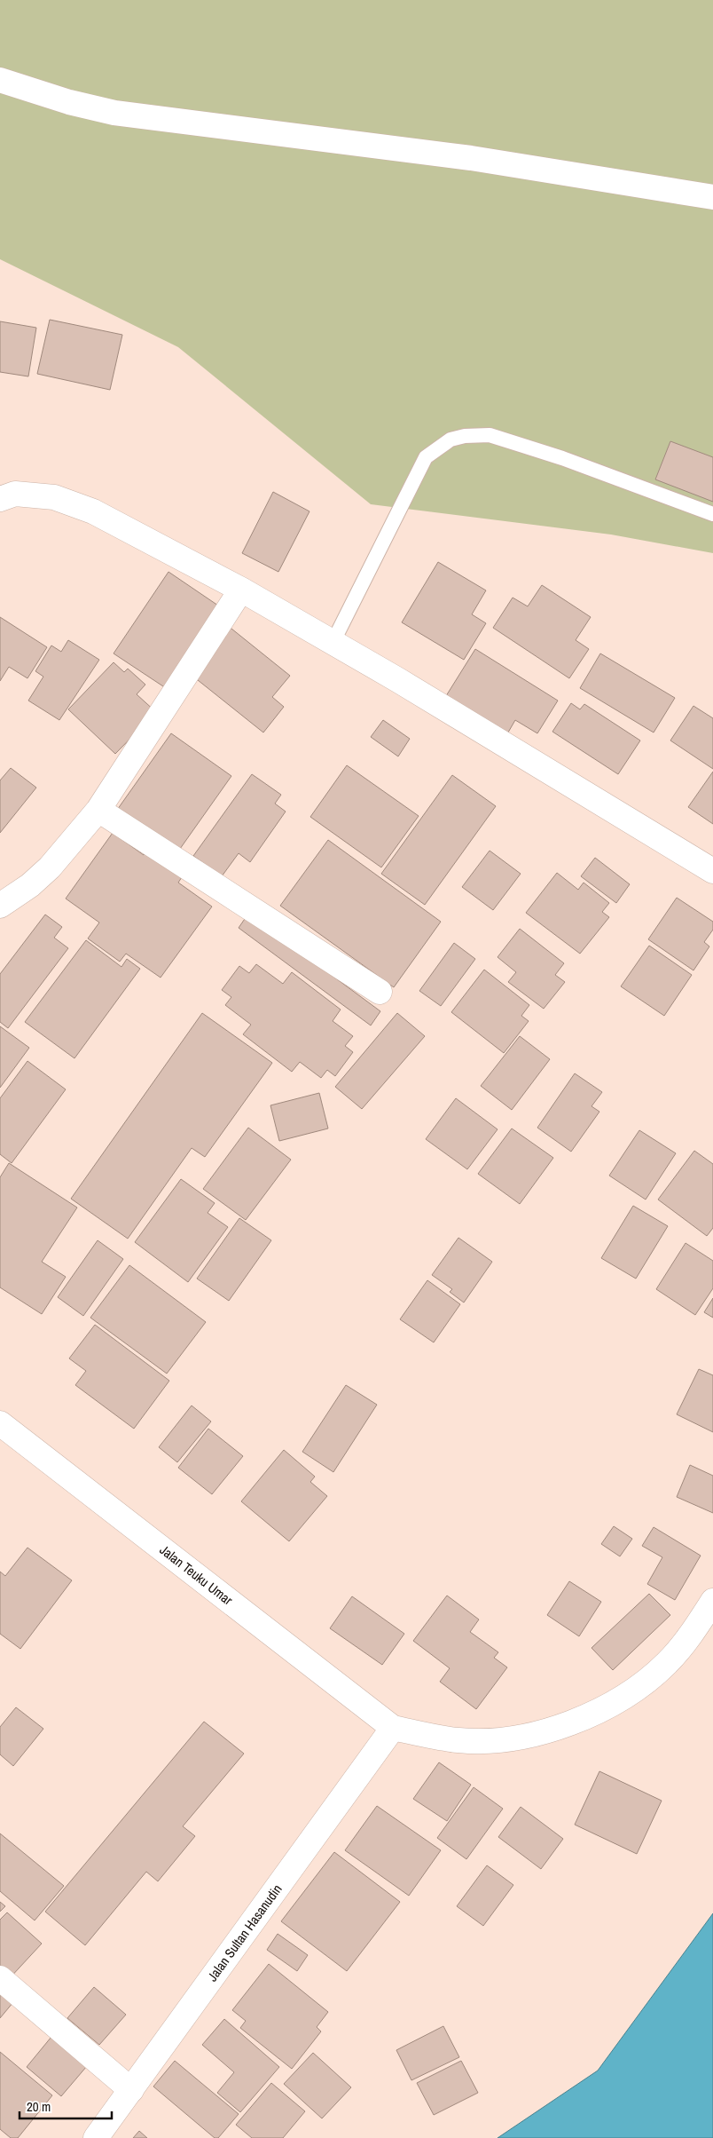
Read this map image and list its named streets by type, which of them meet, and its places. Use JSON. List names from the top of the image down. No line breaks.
{"streets":{"street":["Jalan Teuku Umar","Jalan Sultan Hasanudin"]},"crossings":[["Jalan Teuku Umar","Jalan Sultan Hasanudin"]],"scale_bar":"20 m"}
